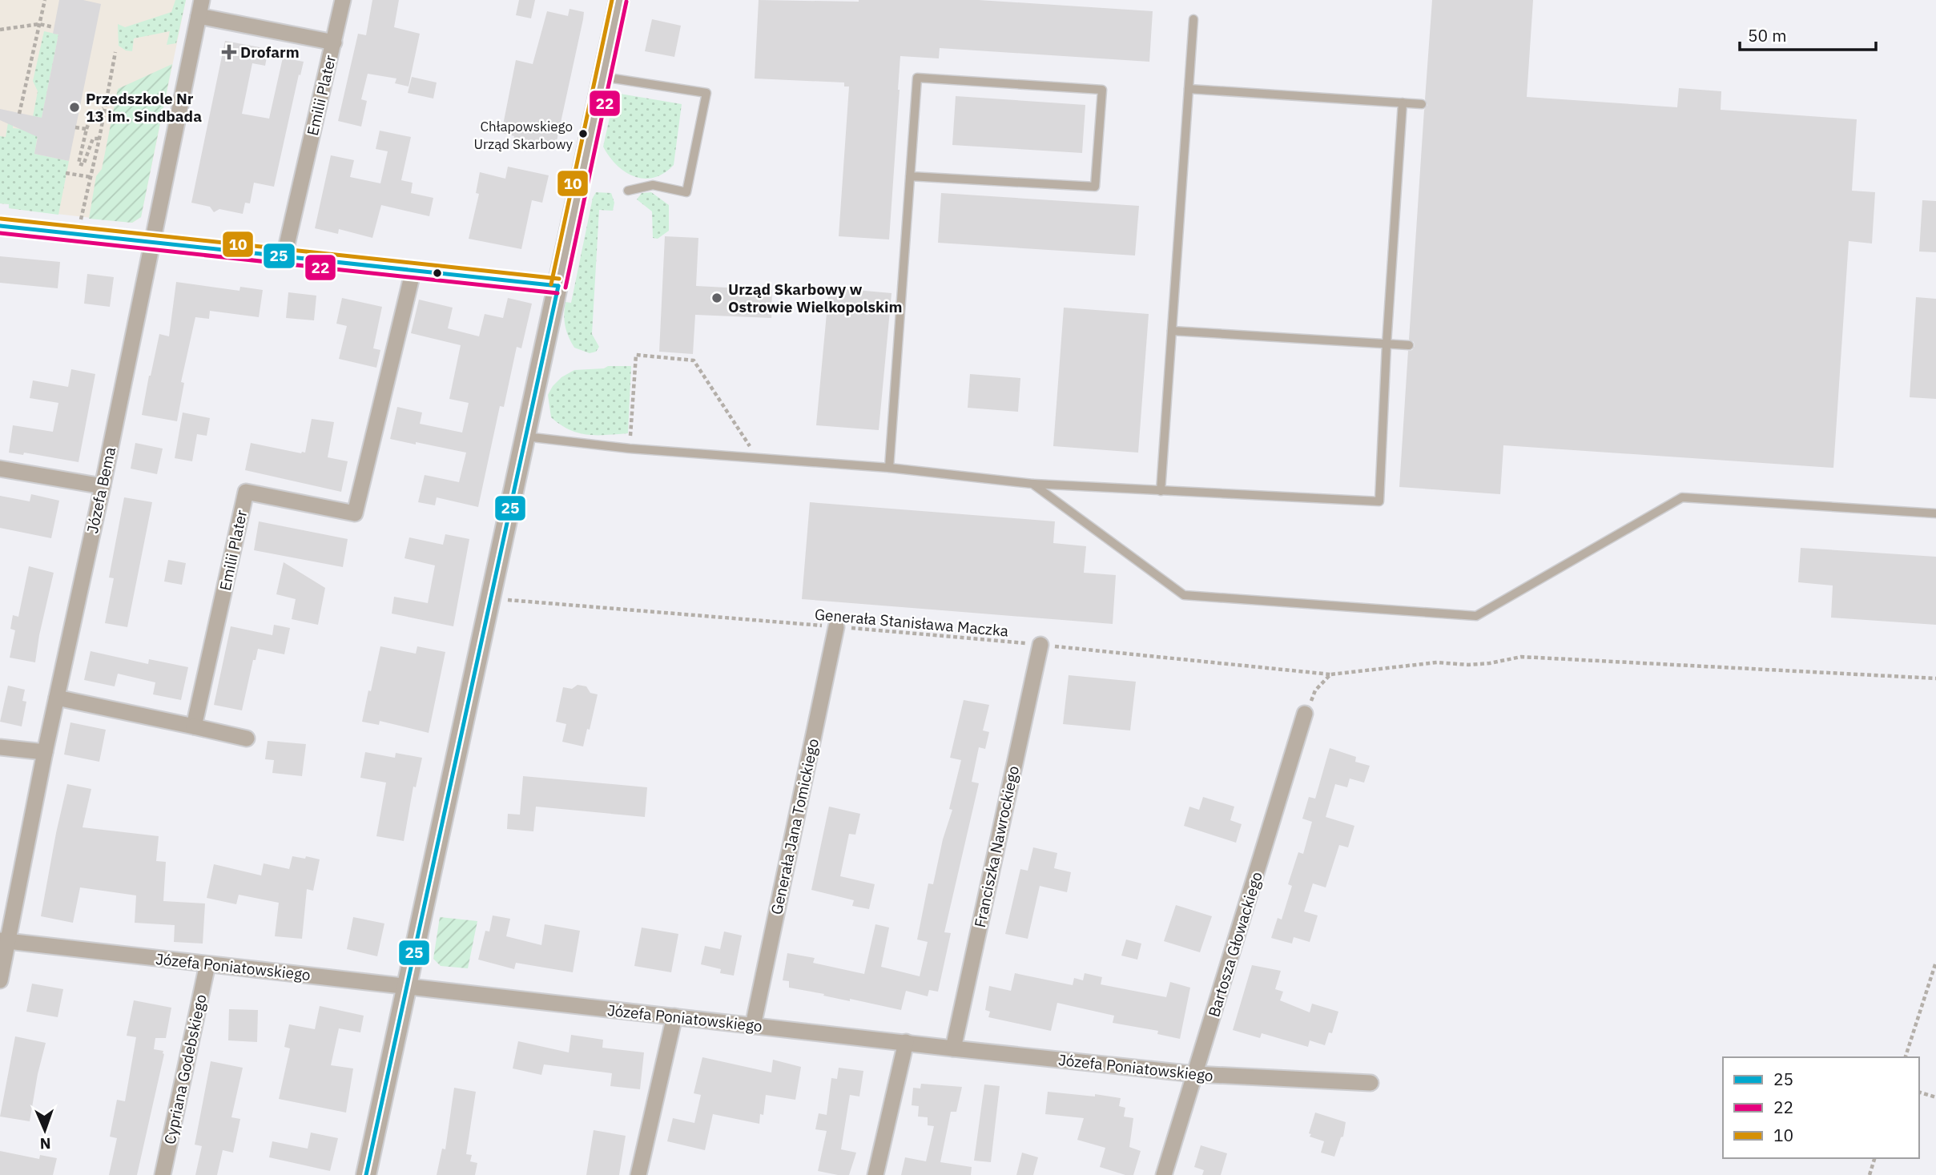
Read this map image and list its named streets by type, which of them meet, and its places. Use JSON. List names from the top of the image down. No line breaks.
{"streets":{"street":["Emilii Plater","Józefa Bema","Generała Jana Tomickiego","Franciszka Nawrockiego","Bartosza Głowackiego","Józefa Poniatowskiego","Cypriana Godebskiego"],"path":["Generała Stanisława Maczka"]},"crossings":[["Józefa Bema","Józefa Poniatowskiego"],["Generała Stanisława Maczka","Generała Jana Tomickiego"],["Generała Stanisława Maczka","Franciszka Nawrockiego"],["Generała Jana Tomickiego","Józefa Poniatowskiego"],["Franciszka Nawrockiego","Józefa Poniatowskiego"],["Bartosza Głowackiego","Józefa Poniatowskiego"],["Józefa Poniatowskiego","Cypriana Godebskiego"]],"places":{"health":["Drofarm"],"other":["Przedszkole Nr 13 im. Sindbada","Chłapowskiego Urząd Skarbowy","Urząd Skarbowy w Ostrowie Wielkopolskim"]},"lines":["transit line 10","transit line 22","transit line 25"],"legend":["25","22","10"],"scale_bar":"50 m","north":"bottom"}
